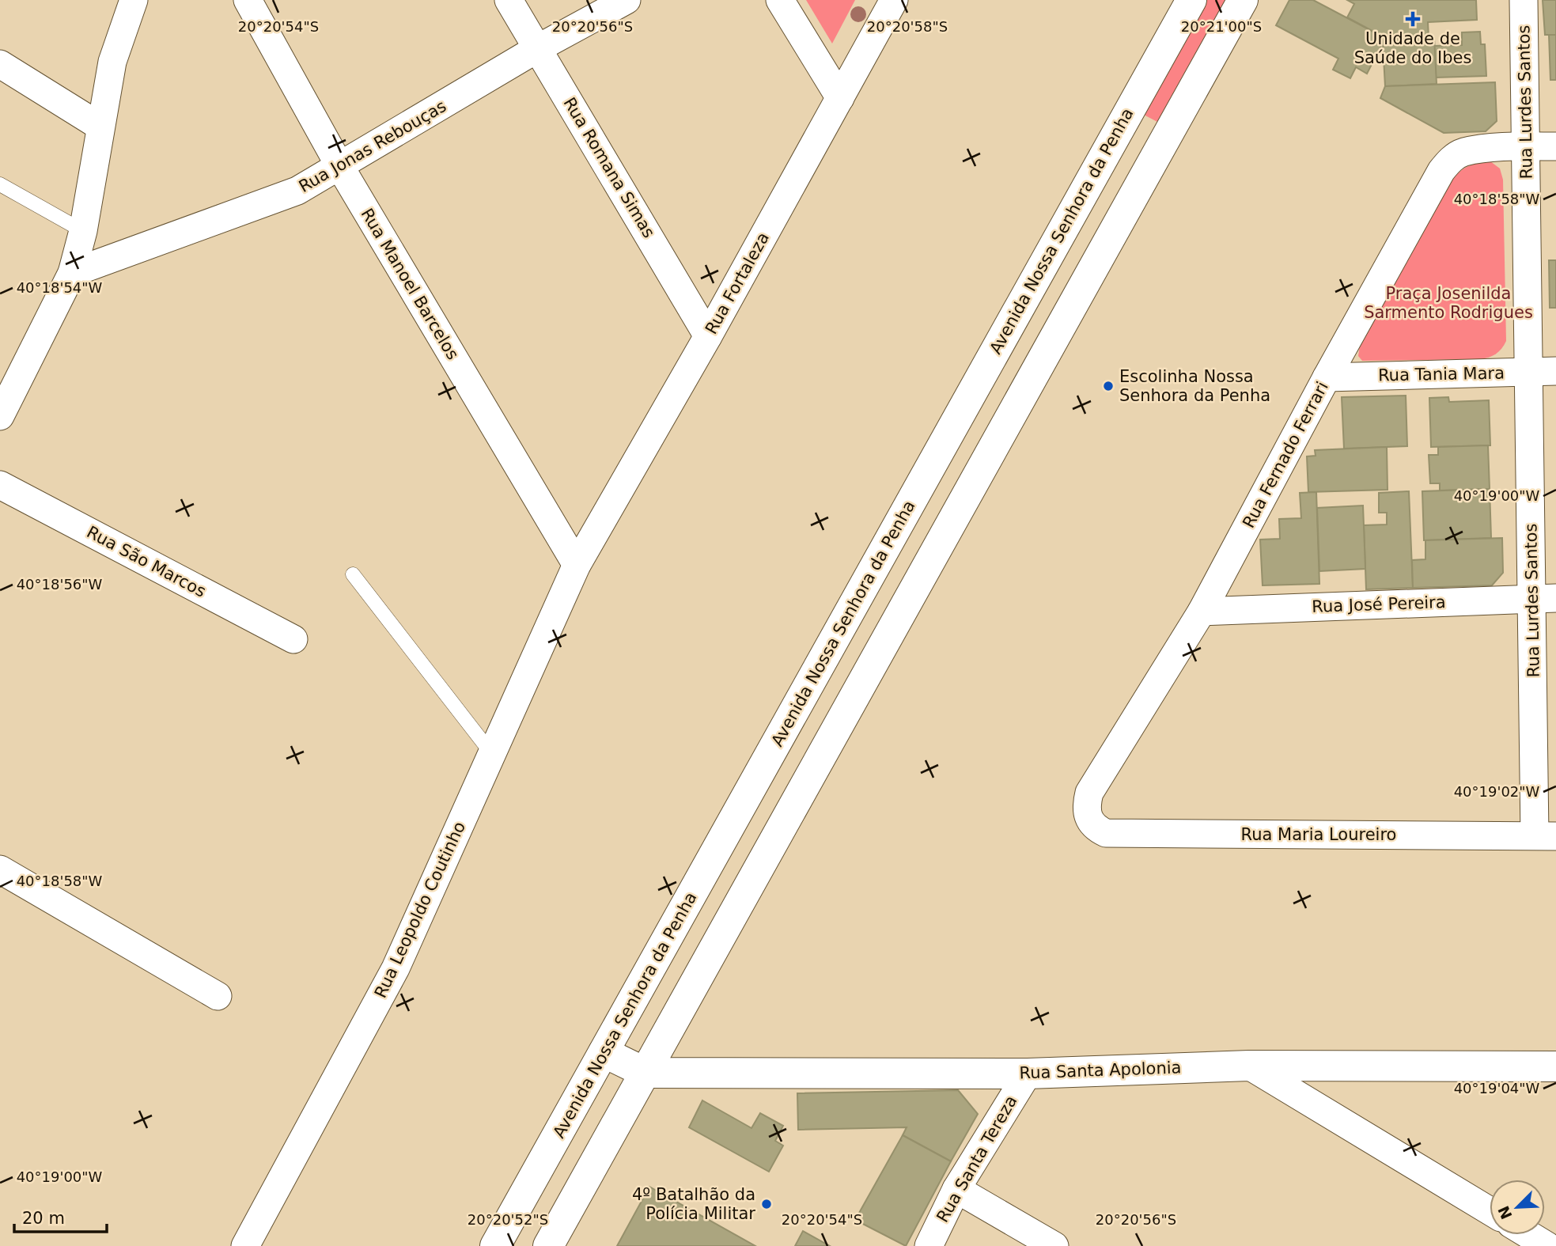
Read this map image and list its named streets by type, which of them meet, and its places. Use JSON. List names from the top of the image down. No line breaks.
{"streets":{"street":["Rua Lurdes Santos","Rua Jonas Rebouças","Rua Romana Simas","Avenida Nossa Senhora da Penha","Rua Fortaleza","Rua Manoel Barcelos","Rua Tania Mara","Rua Fernado Ferrari","Rua São Marcos","Rua José Pereira","Rua Maria Loureiro","Rua Leopoldo Coutinho","Rua Santa Apolonia","Rua Santa Tereza"]},"crossings":[["Rua Lurdes Santos","Rua Tania Mara"],["Rua Lurdes Santos","Rua Fernado Ferrari"],["Rua Lurdes Santos","Rua José Pereira"],["Rua Lurdes Santos","Rua Maria Loureiro"],["Rua Jonas Rebouças","Rua Romana Simas"],["Rua Jonas Rebouças","Rua Manoel Barcelos"],["Rua Romana Simas","Rua Fortaleza"],["Rua Fortaleza","Rua Manoel Barcelos"],["Rua Fortaleza","Rua Leopoldo Coutinho"],["Rua Manoel Barcelos","Rua Leopoldo Coutinho"],["Rua Tania Mara","Rua Fernado Ferrari"],["Rua Fernado Ferrari","Rua José Pereira"],["Rua Fernado Ferrari","Rua Maria Loureiro"],["Rua Santa Apolonia","Rua Santa Tereza"]],"parks":["Praça Josenilda Sarmento Rodrigues"],"places":{"health":["Unidade de Saúde do Ibes"],"other":["Escolinha Nossa Senhora da Penha","4º Batalhão da Polícia Militar"]},"scale_bar":"20 m","north":"bottom left","coordinates":["20°21'00\"S","20°20'54\"S","20°20'56\"S","20°20'58\"S","40°18'58\"W","40°18'54\"W","40°19'00\"W","40°18'56\"W","40°19'02\"W","40°19'04\"W","20°20'52\"S"]}
